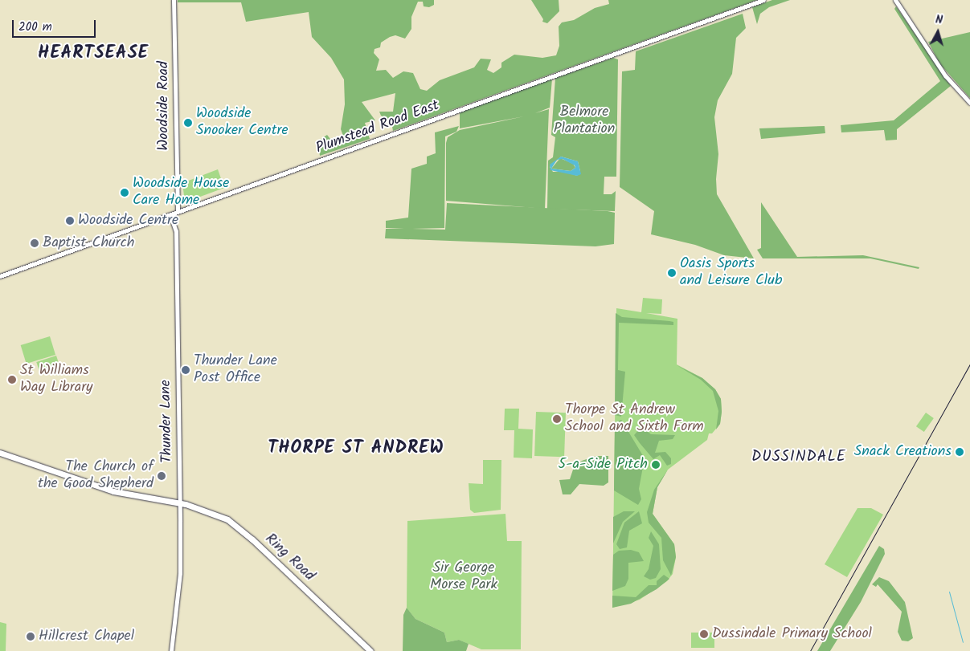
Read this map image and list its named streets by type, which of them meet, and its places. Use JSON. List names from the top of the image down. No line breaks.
{"streets":{"highway":["Ring Road"],"street":["Woodside Road","Plumstead Road East","Thunder Lane"]},"crossings":[["Woodside Road","Plumstead Road East"],["Plumstead Road East","Thunder Lane"],["Thunder Lane","Ring Road"]],"districts":["HEARTSEASE","THORPE ST ANDREW","DUSSINDALE"],"parks":["Belmore Plantation","Sir George Morse Park"],"places":["Woodside Snooker Centre","Woodside House Care Home","Woodside Centre","Baptist Church","Oasis Sports and Leisure Club","Thunder Lane Post Office","St Williams Way Library","Thorpe St Andrew School and Sixth Form","Snack Creations","5-a-Side Pitch","The Church of the Good Shepherd","Dussindale Primary School","Hillcrest Chapel"],"scale_bar":"200 m","north":"top"}
